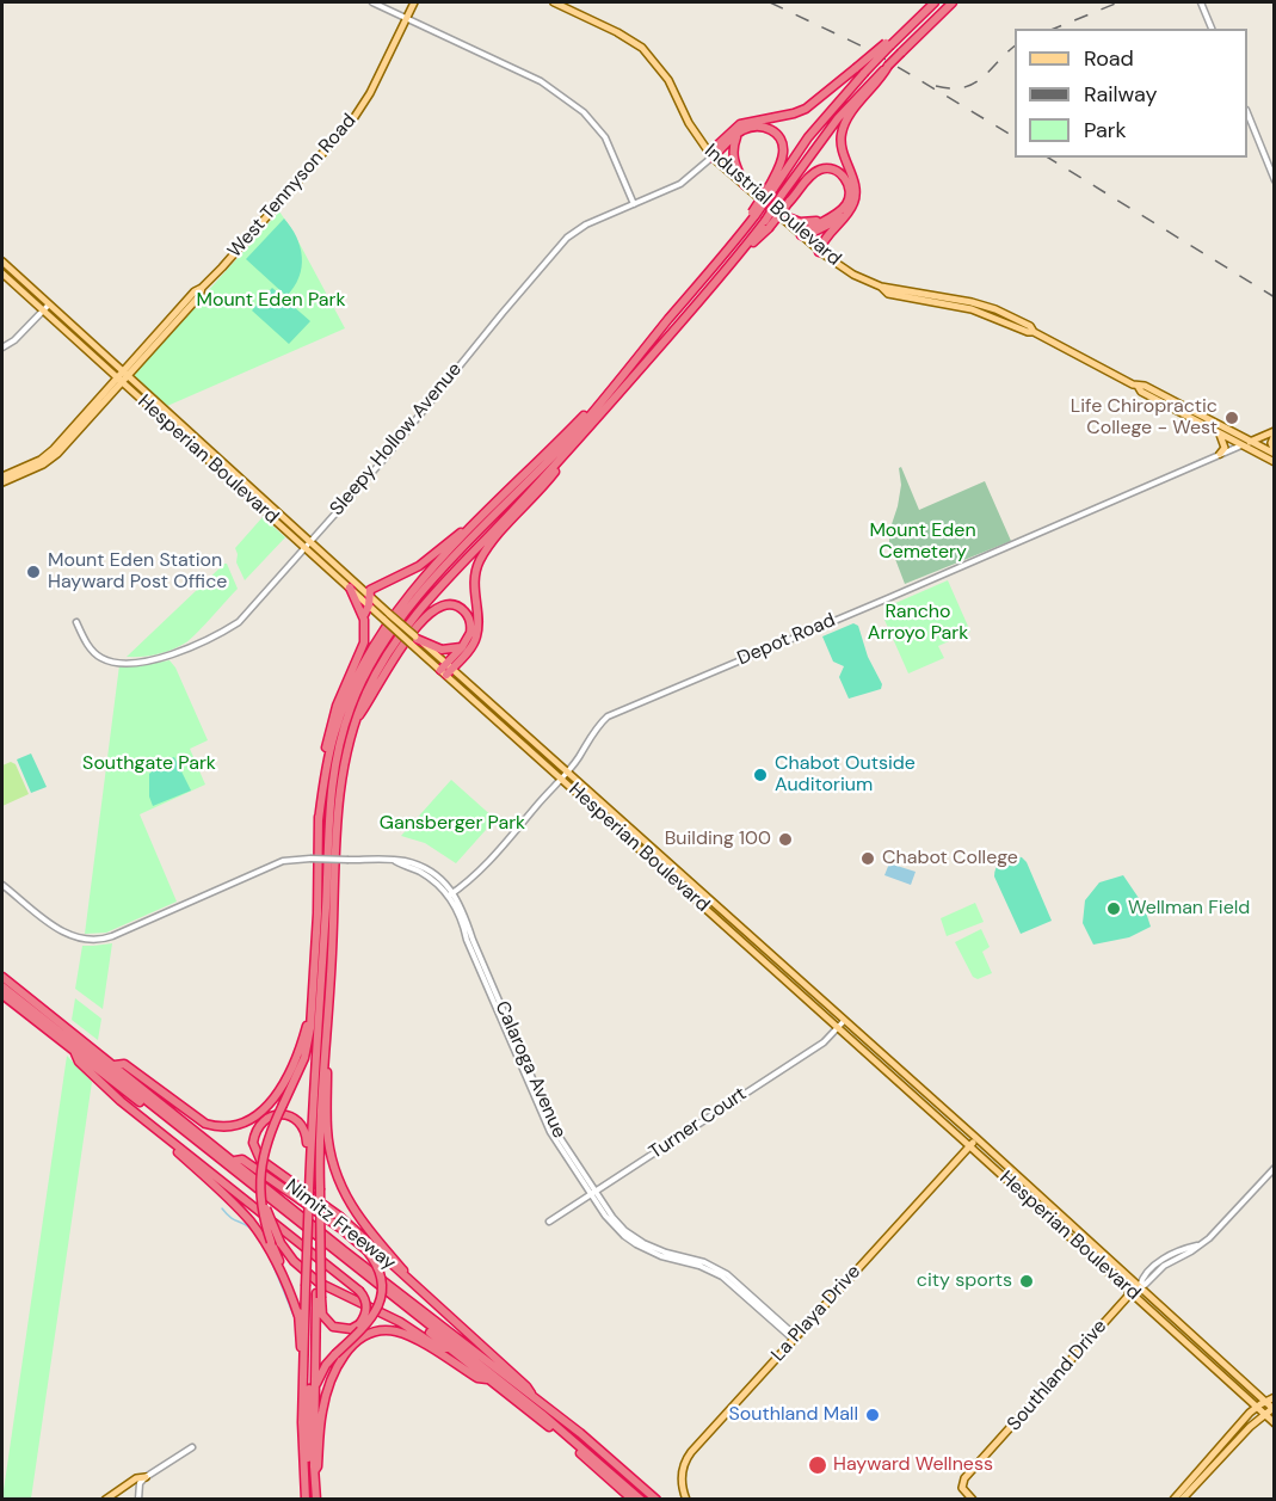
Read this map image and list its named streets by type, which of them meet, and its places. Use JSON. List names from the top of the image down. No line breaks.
{"streets":{"highway":["Nimitz Freeway"],"main road":["West Tennyson Road","Industrial Boulevard","Hesperian Boulevard","Depot Road","La Playa Drive","Southland Drive"],"street":["Sleepy Hollow Avenue","Calaroga Avenue","Turner Court"]},"crossings":[["West Tennyson Road","Hesperian Boulevard"],["Industrial Boulevard","Sleepy Hollow Avenue"],["Industrial Boulevard","Depot Road"],["Sleepy Hollow Avenue","Hesperian Boulevard"],["Hesperian Boulevard","Depot Road"],["Hesperian Boulevard","Turner Court"],["Hesperian Boulevard","La Playa Drive"],["Hesperian Boulevard","Southland Drive"],["Depot Road","Calaroga Avenue"],["Calaroga Avenue","Turner Court"],["Calaroga Avenue","La Playa Drive"]],"parks":["Mount Eden Park","Mount Eden Cemetery","Rancho Arroyo Park","Southgate Park","Gansberger Park"],"places":["Life Chiropractic College - West","Mount Eden Station Hayward Post Office","Chabot Outside Auditorium","Building 100","Chabot College","Wellman Field","city sports","Southland Mall","Hayward Wellness"],"legend":["Road","Railway","Park"]}
